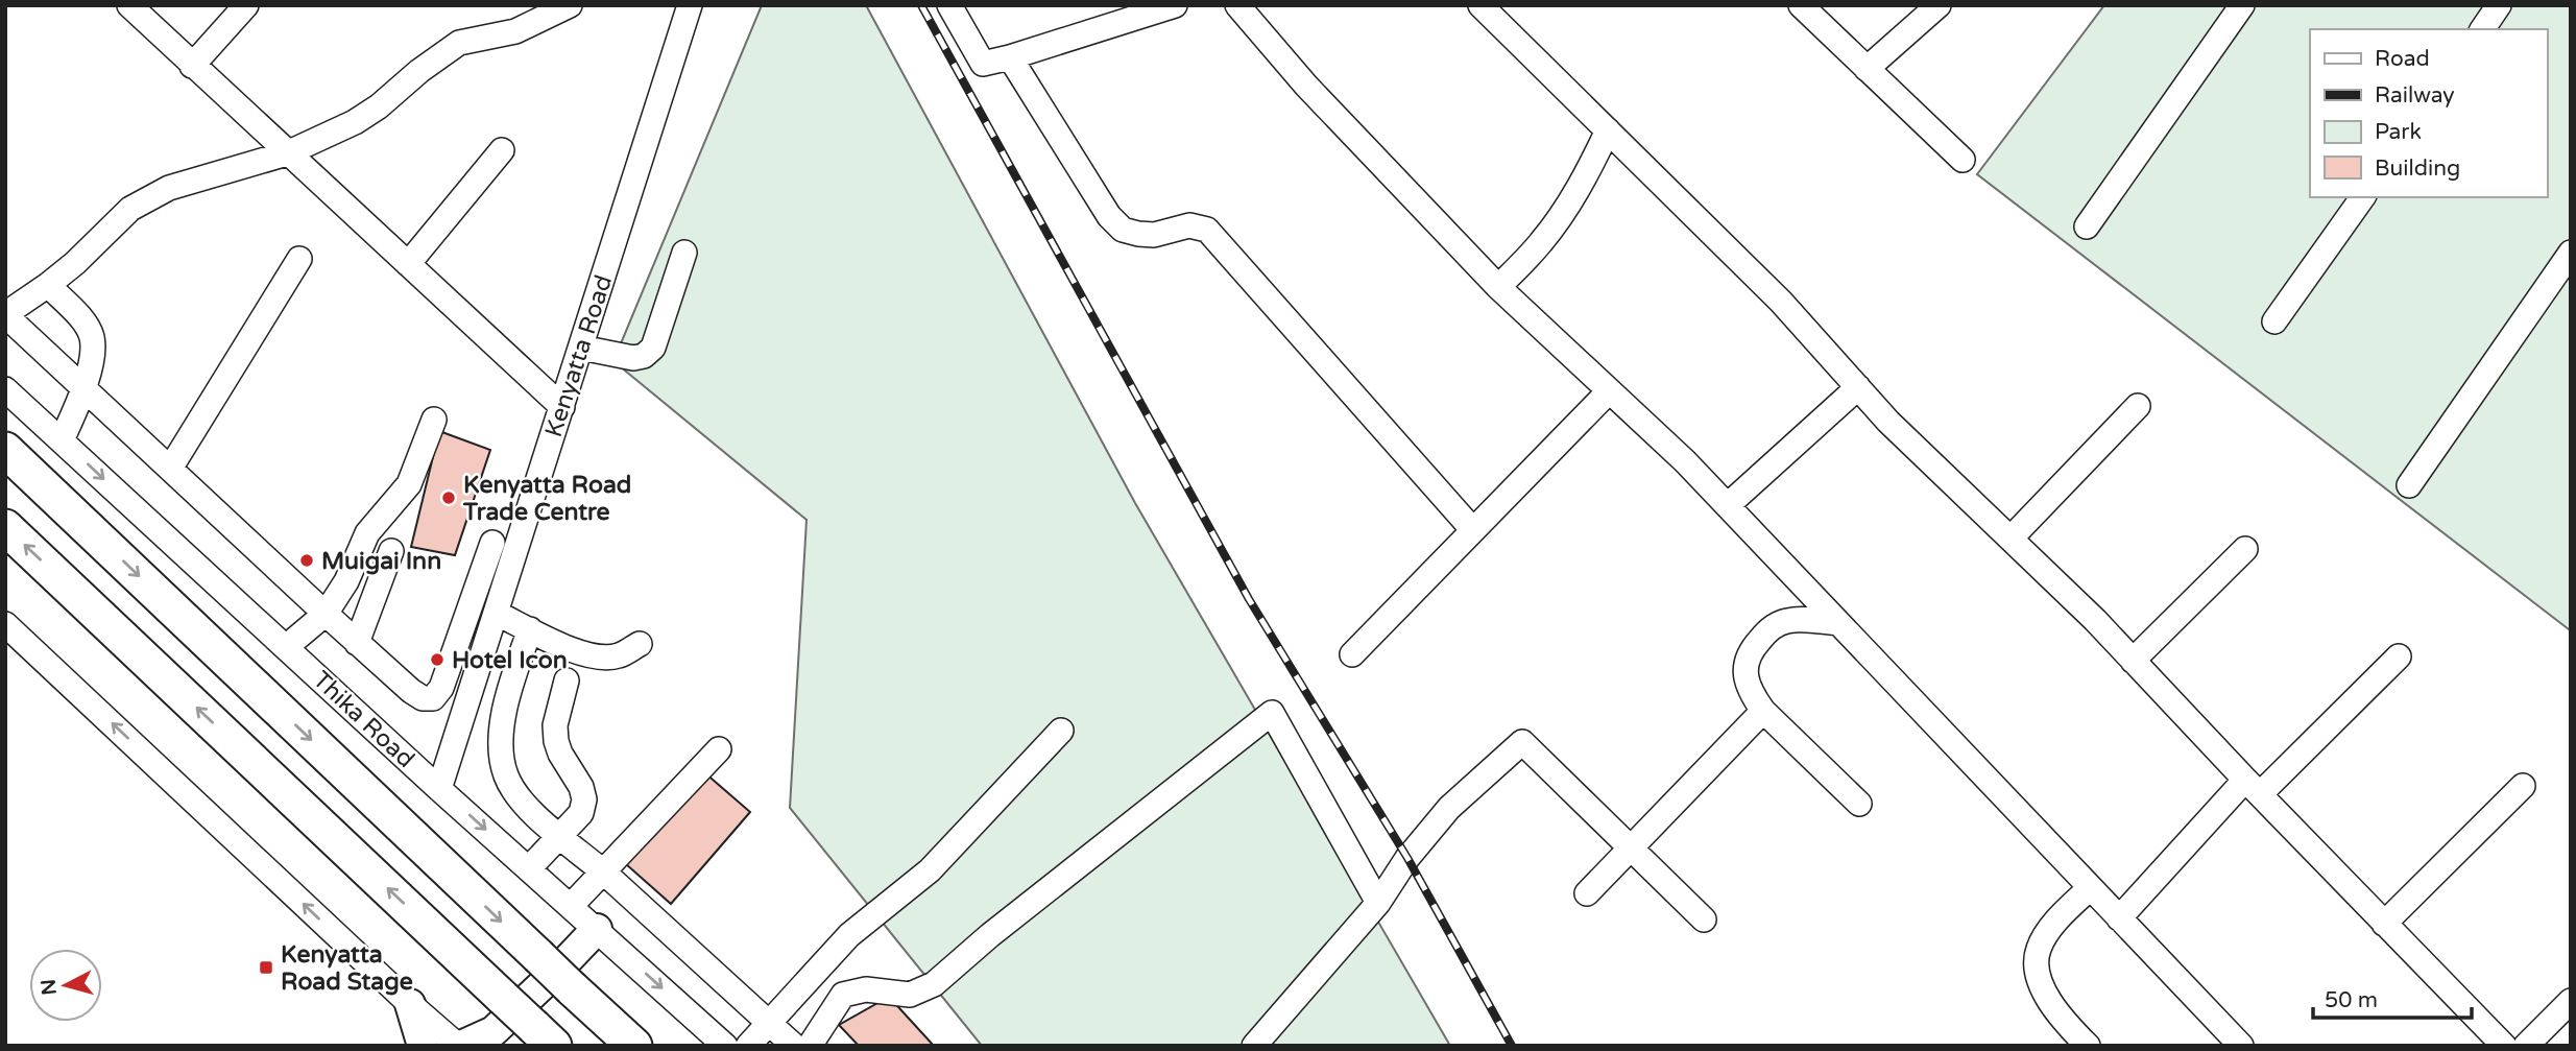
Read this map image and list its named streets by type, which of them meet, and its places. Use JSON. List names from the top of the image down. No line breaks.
{"streets":{"street":["Kenyatta Road","Thika Road"]},"crossings":[["Kenyatta Road","Thika Road"]],"places":{"other":["Kenyatta Road Trade Centre","Muigai Inn","Hotel Icon"],"transit":["Kenyatta Road Stage"]},"legend":["Road","Railway","Park","Building"],"scale_bar":"50 m","north":"left"}
